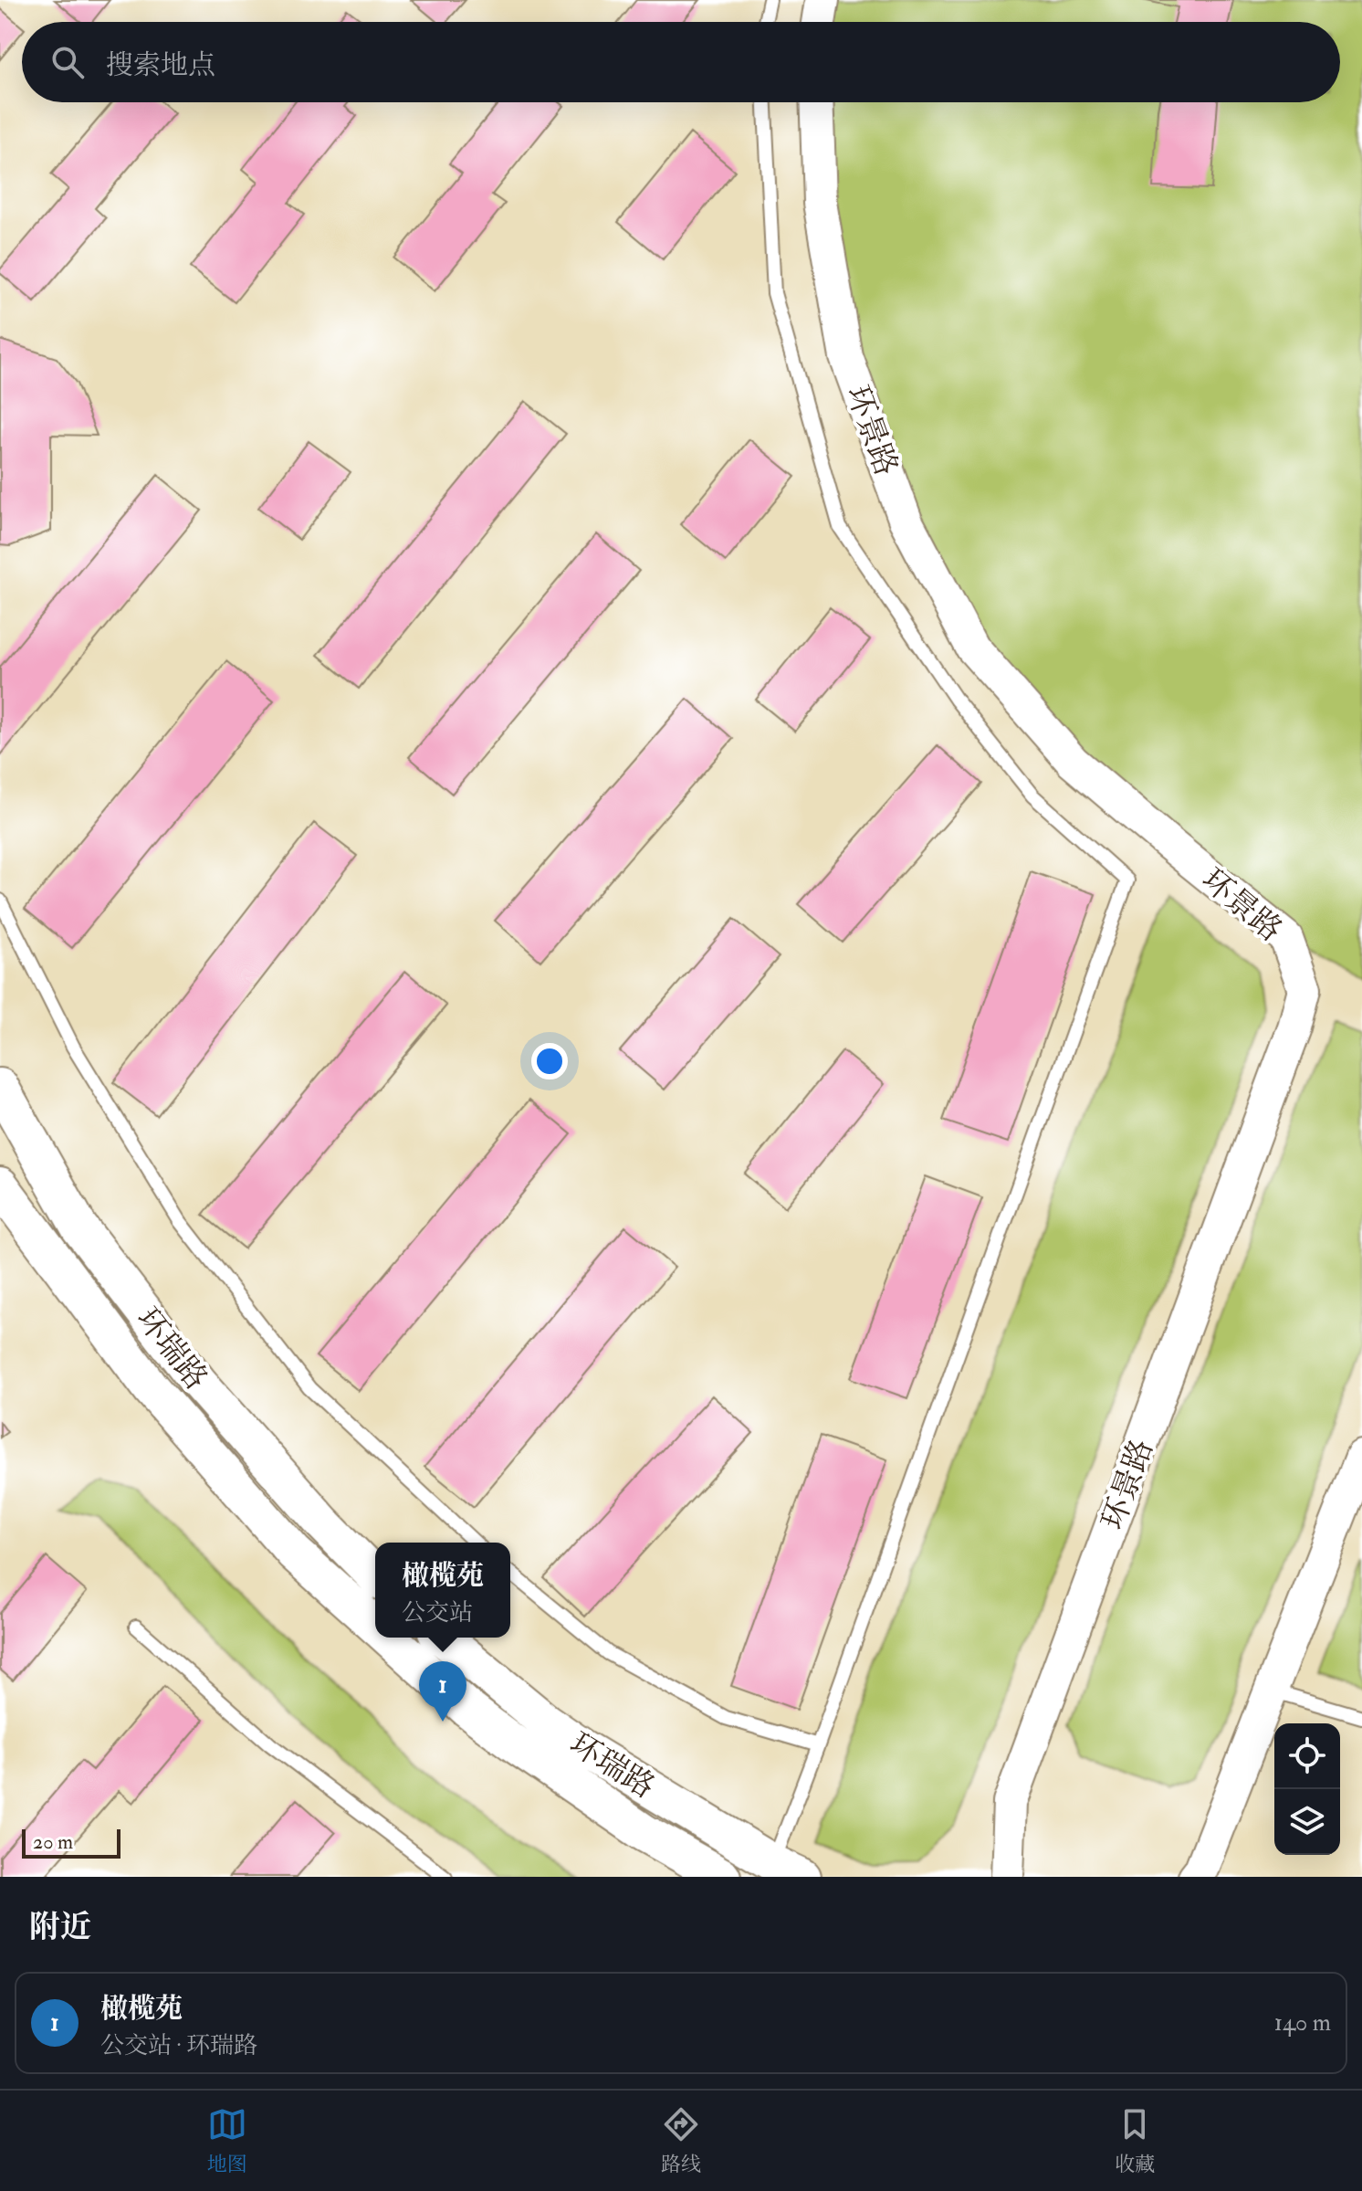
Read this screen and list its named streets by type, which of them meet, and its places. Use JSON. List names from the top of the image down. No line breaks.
{"streets":{"main road":["环瑞路"],"street":["环景路"]},"scale_bar":"20 m","page":{"search":"搜索地点","popup":["橄榄苑","公交站"],"pins":"1","scale":"20 m","heading":"附近","list":[{"mark":"1","name":"橄榄苑","note":"公交站 · 环瑞路","value":"140 m"}],"nav":["地图","路线","收藏"]}}
